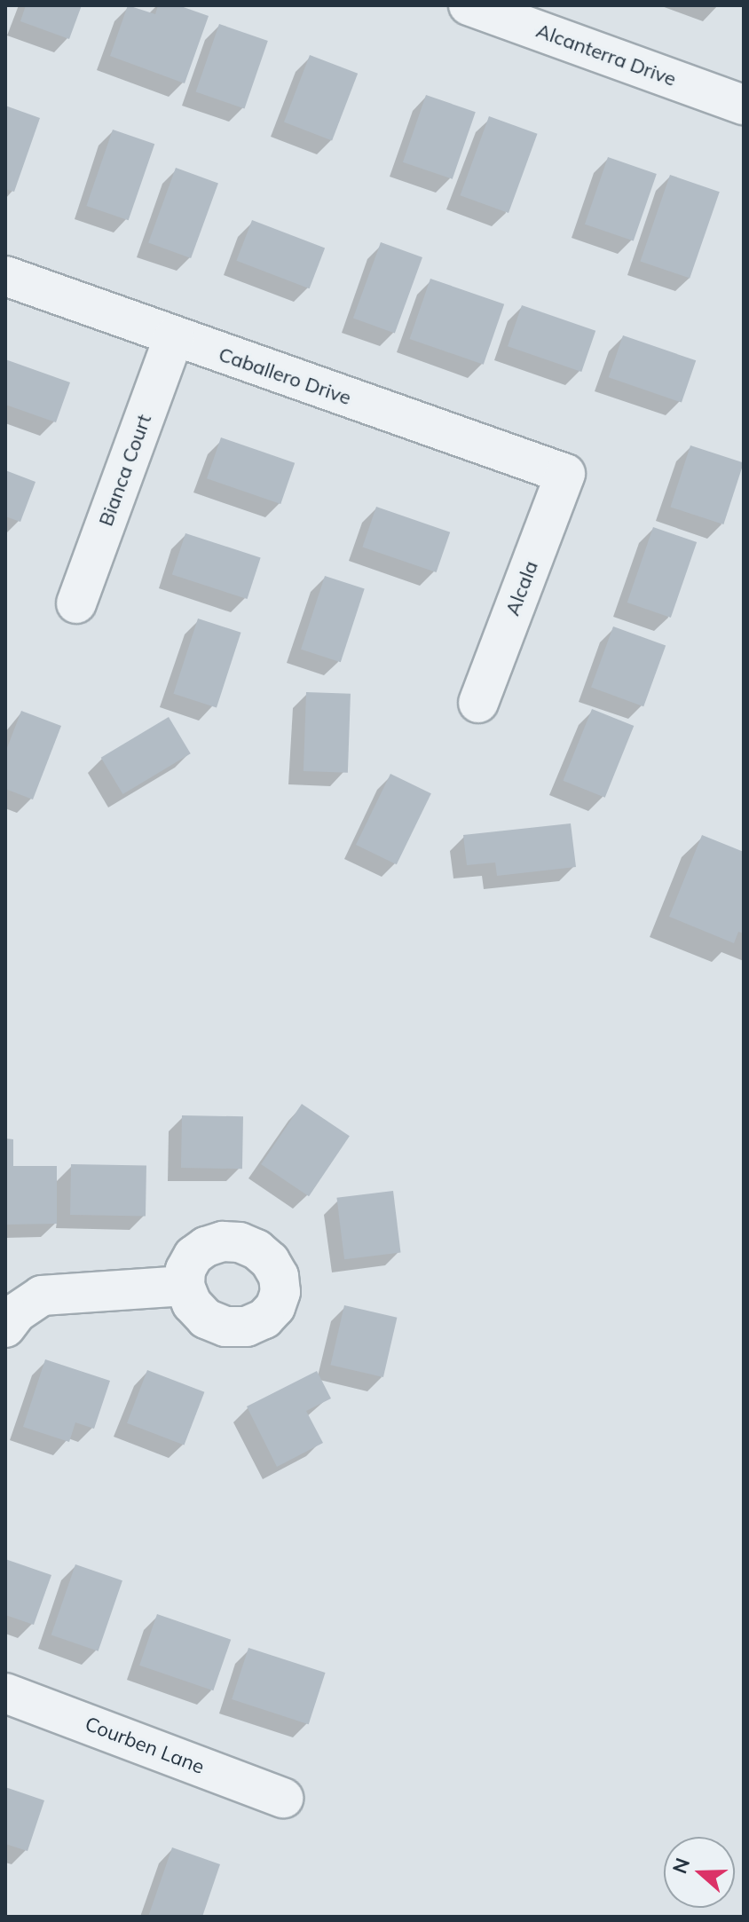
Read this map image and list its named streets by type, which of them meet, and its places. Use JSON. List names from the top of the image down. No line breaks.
{"streets":{"street":["Alcanterra Drive","Caballero Drive","Bianca Court","Alcala","Courben Lane"]},"crossings":[["Caballero Drive","Bianca Court"],["Caballero Drive","Alcala"]],"north":"left"}
